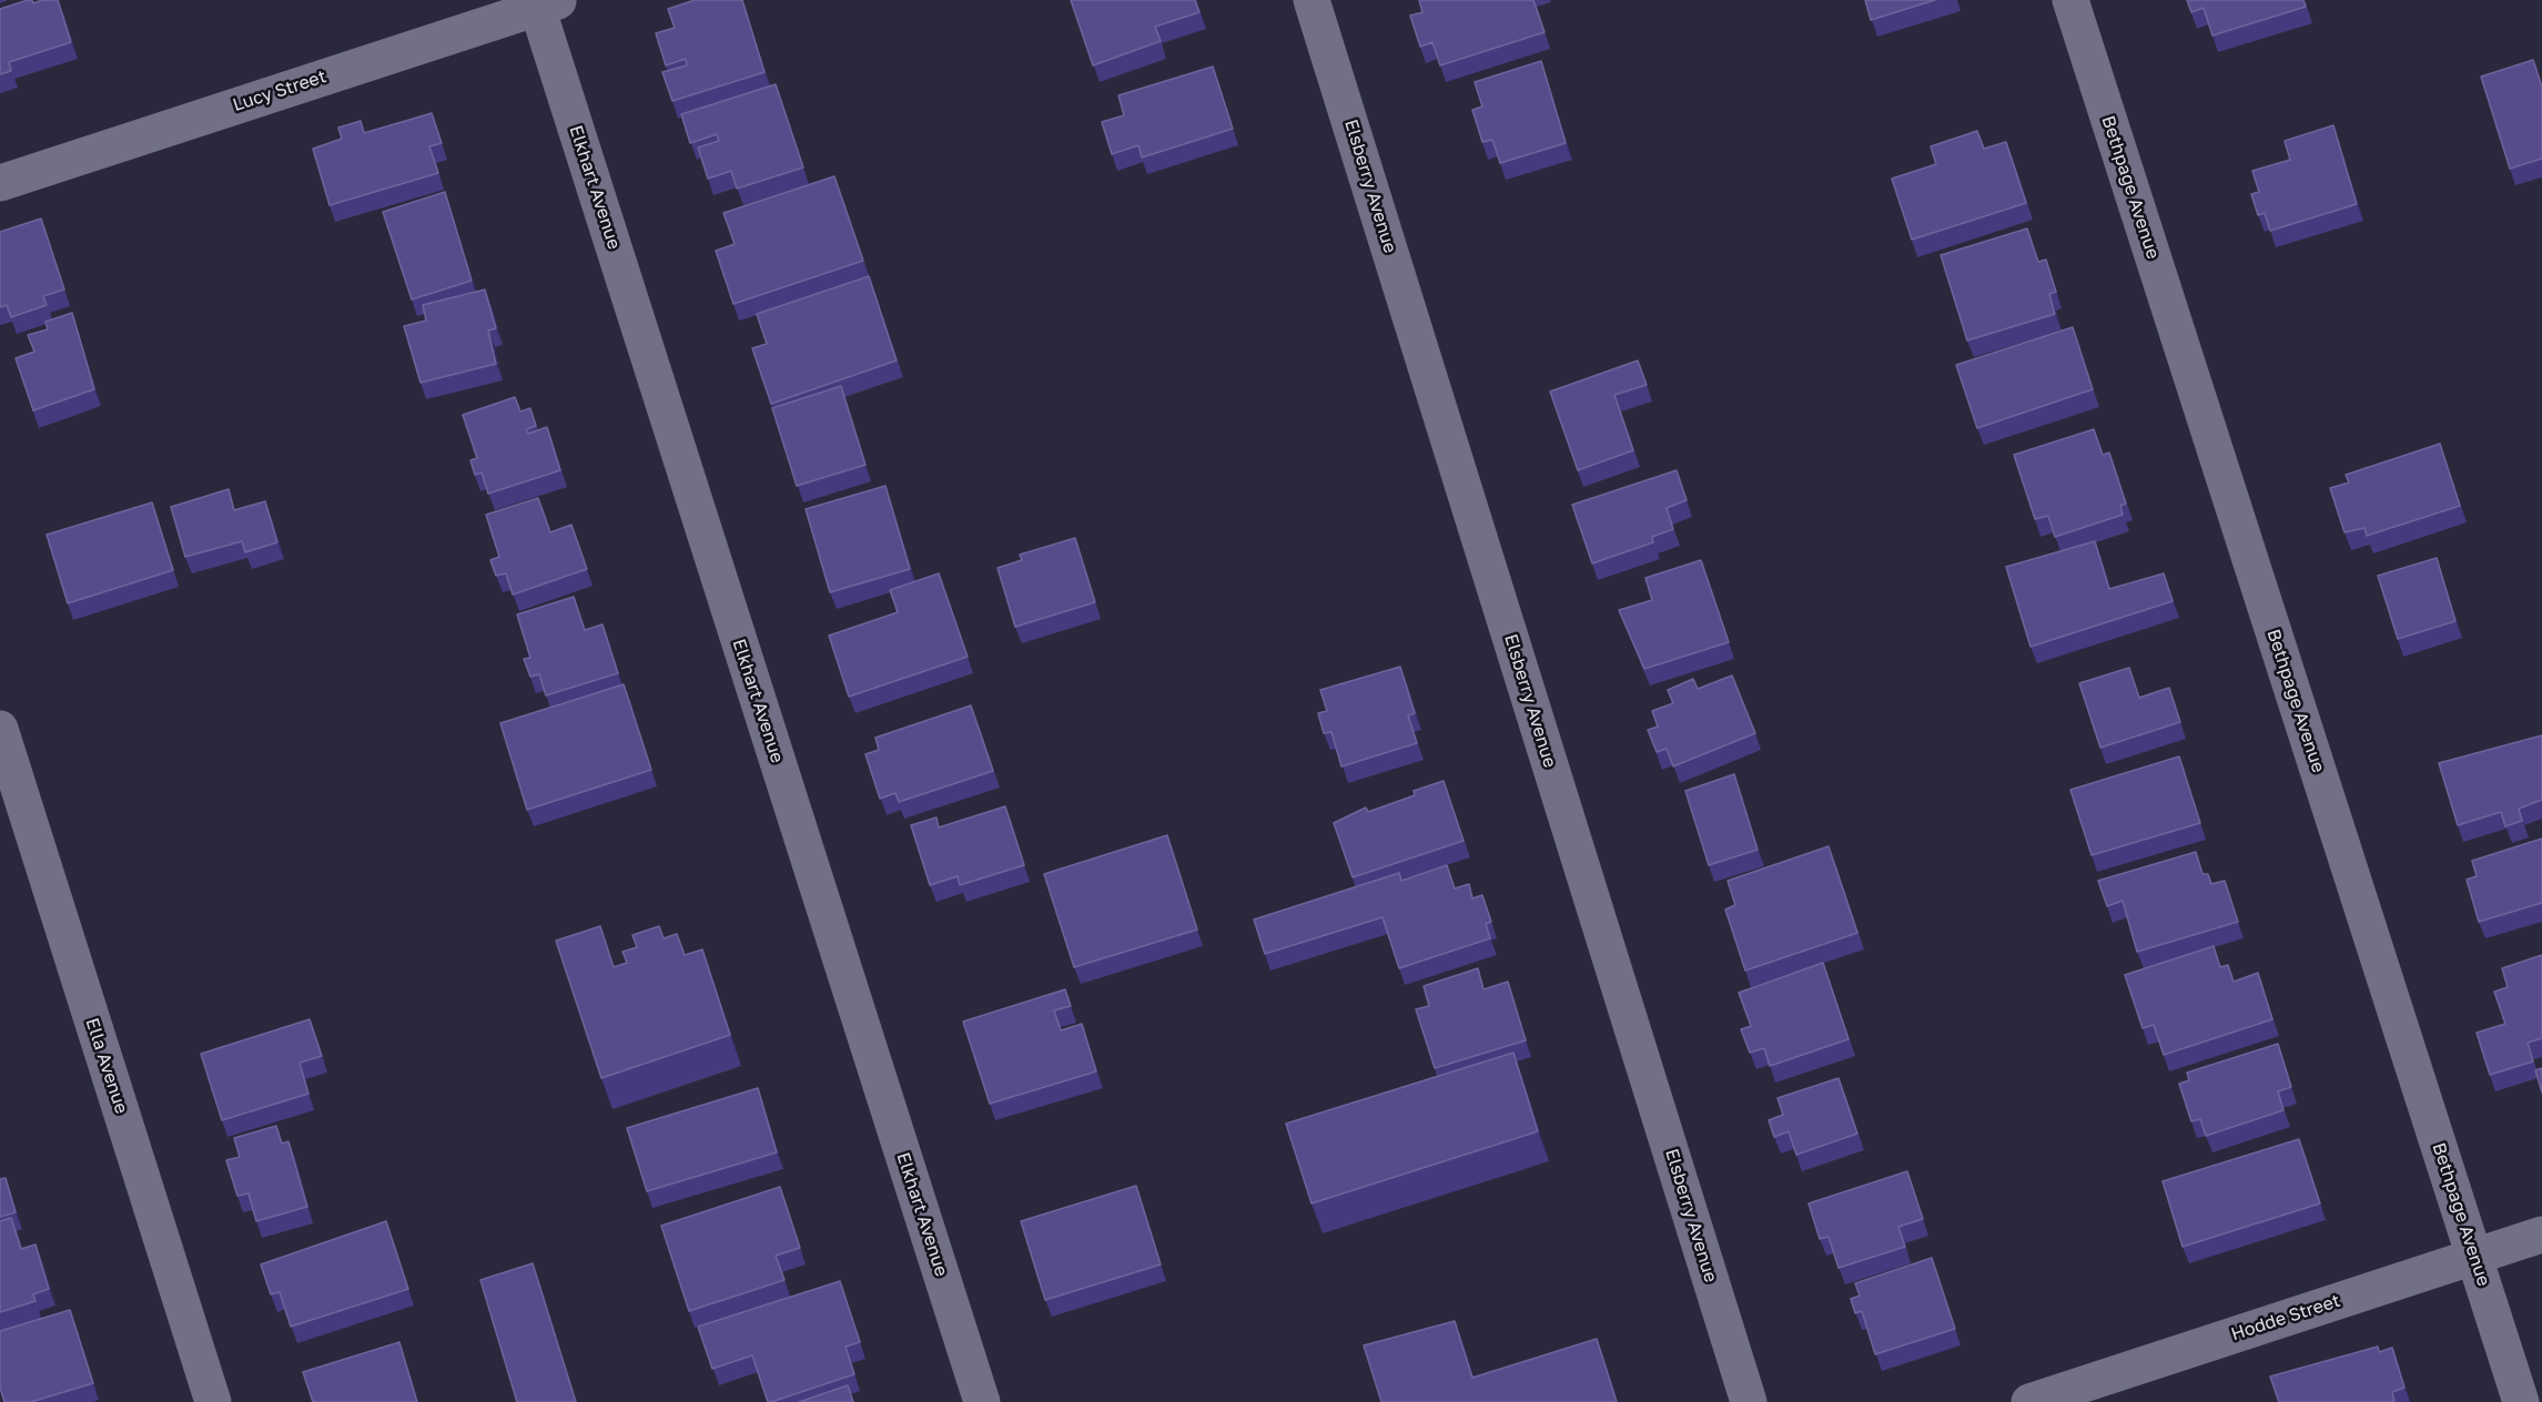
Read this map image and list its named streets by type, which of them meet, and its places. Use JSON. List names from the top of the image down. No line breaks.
{"streets":{"street":["Lucy Street","Elsberry Avenue","Elkhart Avenue","Bethpage Avenue","Ella Avenue","Hodde Street"]},"crossings":[["Lucy Street","Elkhart Avenue"],["Bethpage Avenue","Hodde Street"]]}
